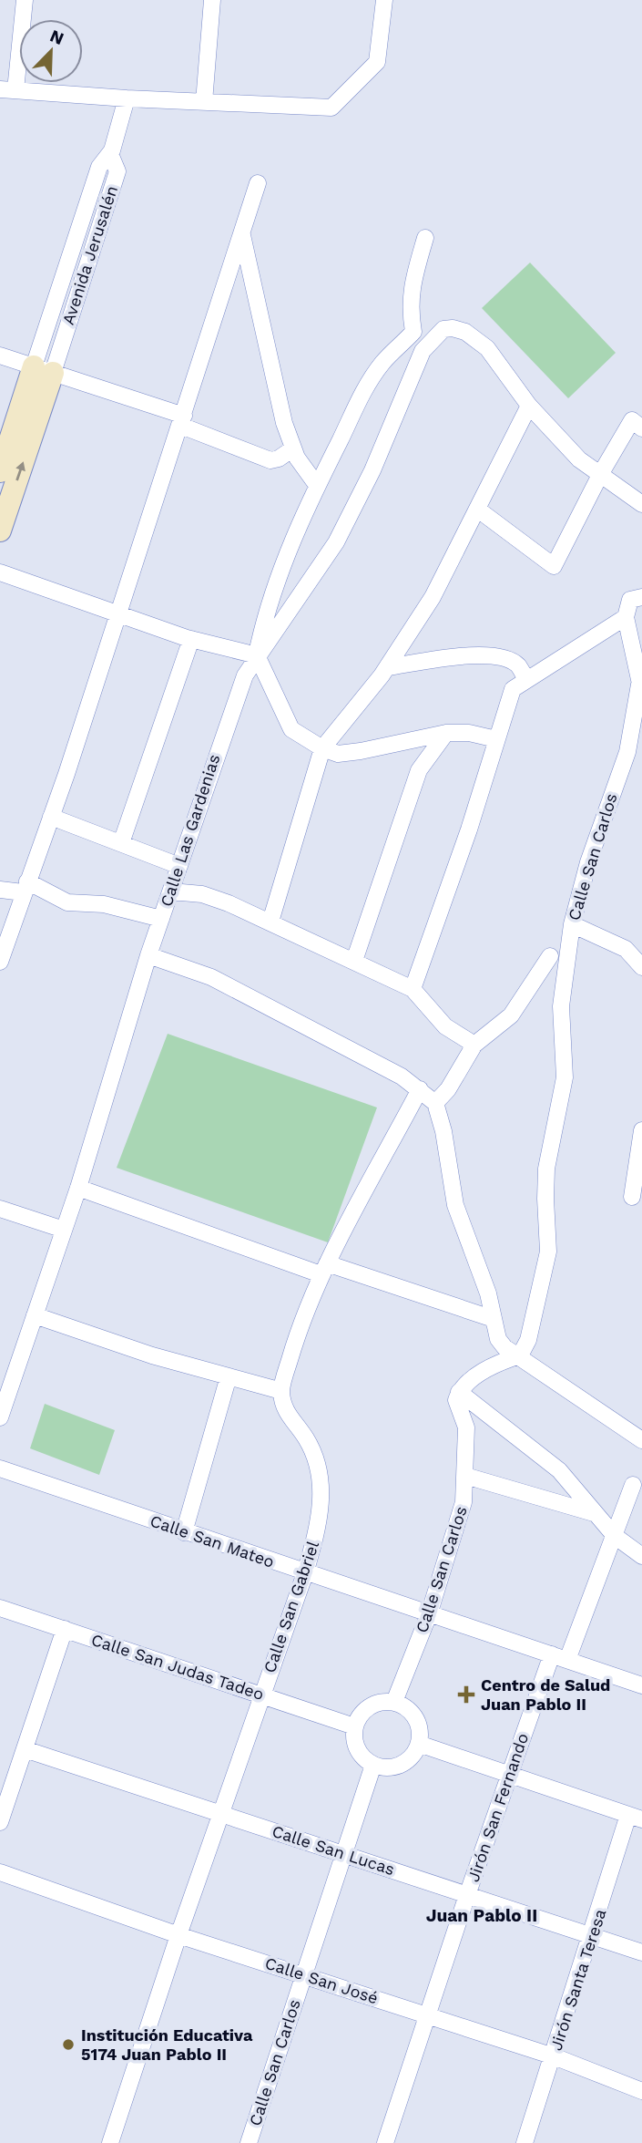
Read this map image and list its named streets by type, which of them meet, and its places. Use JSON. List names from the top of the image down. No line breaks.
{"streets":{"street":["Avenida Jerusalén","Calle Las Gardenias","Calle San Carlos","Calle San Mateo","Calle San Gabriel","Calle San Judas Tadeo","Jirón San Fernando","Calle San Lucas","Jirón Santa Teresa","Calle San José"]},"crossings":[["Calle San Carlos","Calle San Mateo"],["Calle San Carlos","Calle San Judas Tadeo"],["Calle San Carlos","Calle San Lucas"],["Calle San Carlos","Calle San José"],["Calle San Mateo","Calle San Gabriel"],["Calle San Mateo","Jirón San Fernando"],["Calle San Gabriel","Calle San Judas Tadeo"],["Calle San Gabriel","Calle San Lucas"],["Calle San Gabriel","Calle San José"],["Jirón San Fernando","Calle San Lucas"],["Jirón San Fernando","Calle San José"],["Calle San Lucas","Jirón Santa Teresa"],["Jirón Santa Teresa","Calle San José"]],"districts":["Juan Pablo II"],"places":{"health":["Centro de Salud Juan Pablo II"],"other":["Institución Educativa 5174 Juan Pablo II"]},"north":"top right"}
